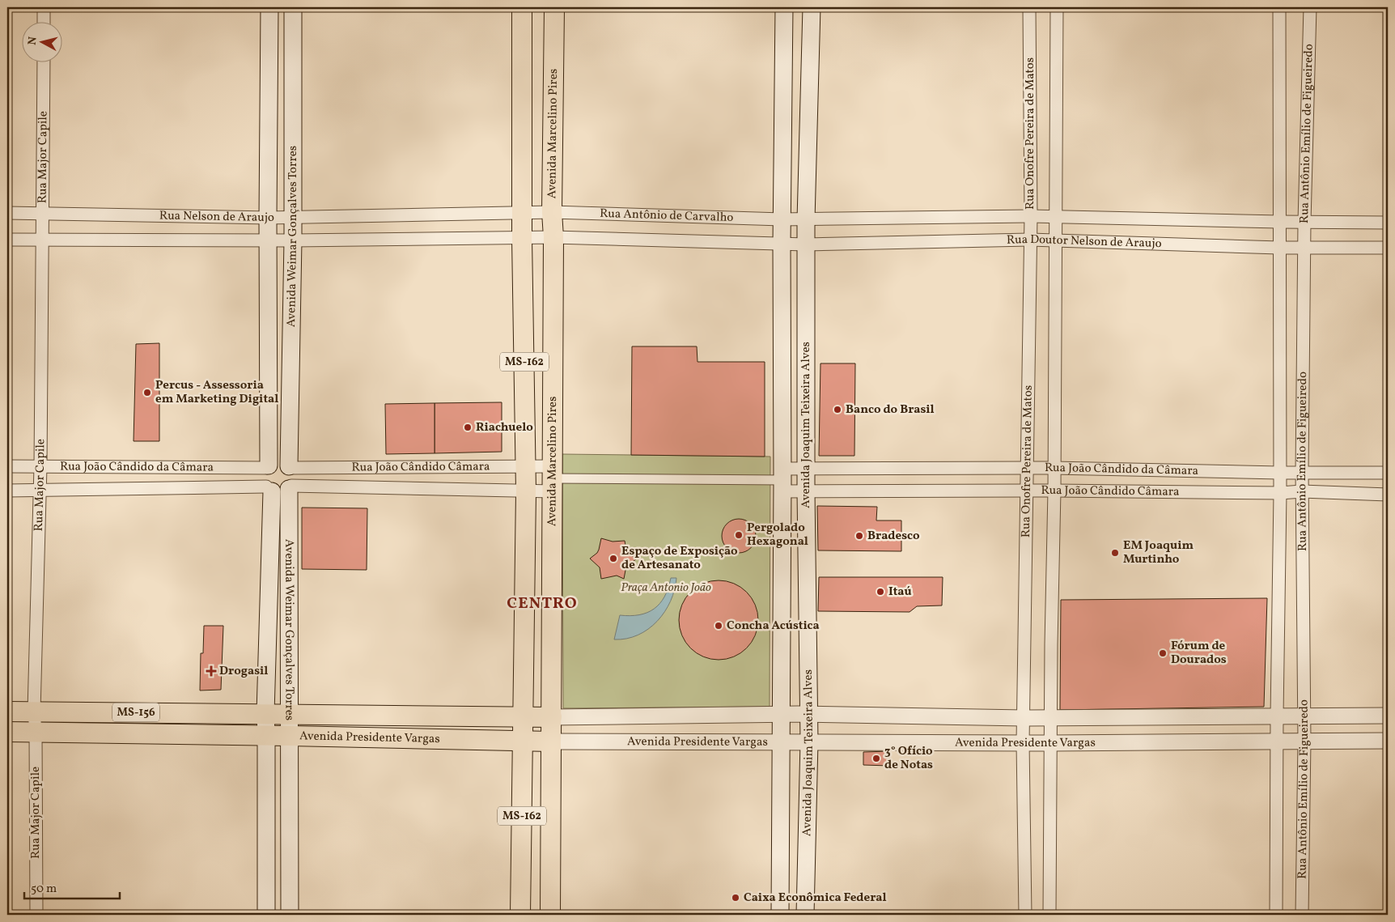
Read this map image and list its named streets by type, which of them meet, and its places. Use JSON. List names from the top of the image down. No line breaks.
{"streets":{"main road":["Avenida Marcelino Pires","Avenida Weimar Gonçalves Torres","MS-162","Avenida Joaquim Teixeira Alves","MS-156","Avenida Presidente Vargas"],"street":["Rua Onofre Pereira de Matos","Rua Antônio Emílio de Figueiredo","Rua Major Capile","Rua Antônio de Carvalho","Rua Nelson de Araujo","Rua Doutor Nelson de Araujo","Rua João Cândido da Câmara","Rua João Cândido Câmara"]},"crossings":[["Avenida Marcelino Pires","Rua Antônio de Carvalho"],["Avenida Marcelino Pires","Rua João Cândido Câmara"],["Avenida Marcelino Pires","Avenida Presidente Vargas"],["Rua Onofre Pereira de Matos","Rua Doutor Nelson de Araujo"],["Rua Onofre Pereira de Matos","Rua João Cândido da Câmara"],["Rua Onofre Pereira de Matos","Rua João Cândido Câmara"],["Rua Onofre Pereira de Matos","Avenida Presidente Vargas"],["Rua Antônio Emílio de Figueiredo","Rua Doutor Nelson de Araujo"],["Rua Antônio Emílio de Figueiredo","Rua João Cândido da Câmara"],["Rua Antônio Emílio de Figueiredo","Rua João Cândido Câmara"],["Rua Antônio Emílio de Figueiredo","Avenida Presidente Vargas"],["Rua Major Capile","Rua Nelson de Araujo"],["Rua Major Capile","Rua João Cândido da Câmara"],["Rua Major Capile","Avenida Presidente Vargas"],["Rua Antônio de Carvalho","Rua Nelson de Araujo"],["Rua Antônio de Carvalho","Rua Doutor Nelson de Araujo"],["Rua Antônio de Carvalho","MS-162"],["Rua Antônio de Carvalho","Avenida Joaquim Teixeira Alves"],["Rua Nelson de Araujo","Avenida Weimar Gonçalves Torres"],["Rua Nelson de Araujo","MS-162"],["Avenida Weimar Gonçalves Torres","Rua João Cândido da Câmara"],["Avenida Weimar Gonçalves Torres","Rua João Cândido Câmara"],["Avenida Weimar Gonçalves Torres","Avenida Presidente Vargas"],["Rua Doutor Nelson de Araujo","Avenida Joaquim Teixeira Alves"],["MS-162","Rua João Cândido Câmara"],["MS-162","Avenida Presidente Vargas"],["Avenida Joaquim Teixeira Alves","Rua João Cândido da Câmara"],["Avenida Joaquim Teixeira Alves","Rua João Cândido Câmara"],["Avenida Joaquim Teixeira Alves","Avenida Presidente Vargas"],["Rua João Cândido da Câmara","Rua João Cândido Câmara"]],"districts":["CENTRO"],"parks":["Praça Antonio João"],"places":{"other":["Percus - Assessoria em Marketing Digital","Banco do Brasil","Riachuelo","Pergolado Hexagonal","Bradesco","EM Joaquim Murtinho","Espaço de Exposição de Artesanato","Itaú","Concha Acústica","Fórum de Dourados","3° Ofício de Notas","Caixa Econômica Federal"],"health":["Drogasil"]},"scale_bar":"50 m","north":"left"}
